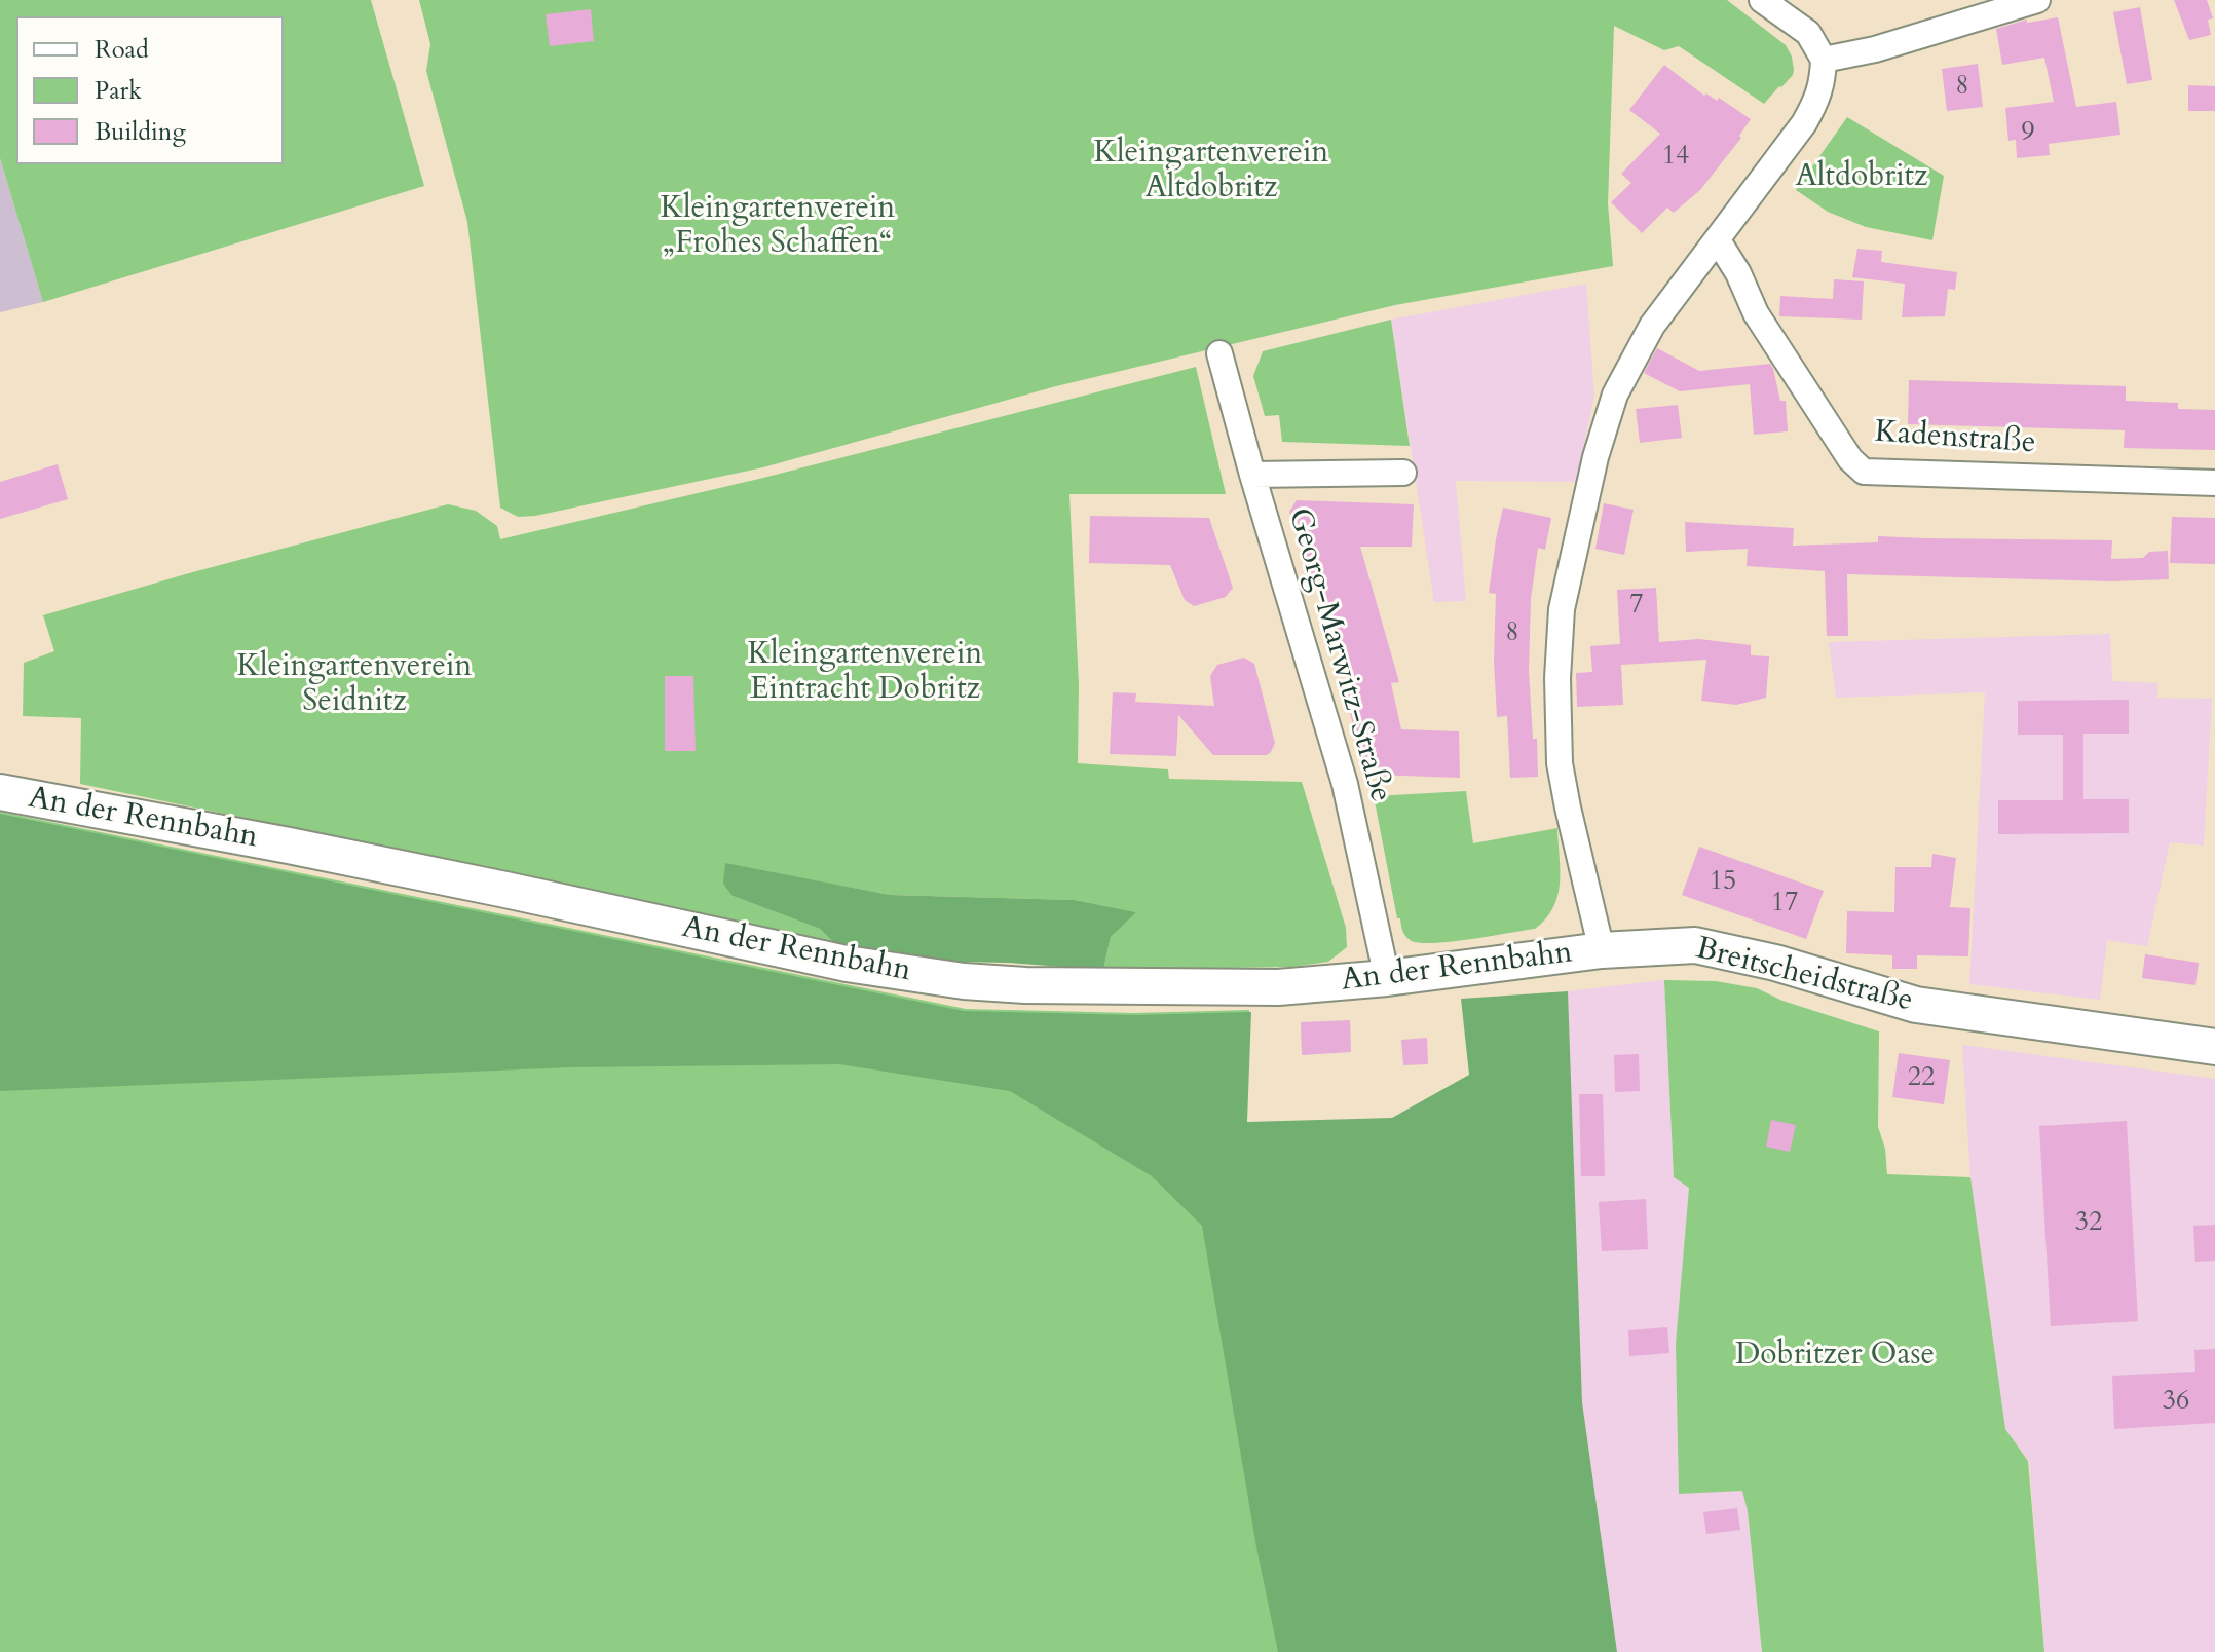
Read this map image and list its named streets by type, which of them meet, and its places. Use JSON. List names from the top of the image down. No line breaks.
{"streets":{"main road":["An der Rennbahn","Breitscheidstraße"],"street":["Kadenstraße","Georg-Marwitz-Straße"]},"crossings":[["Georg-Marwitz-Straße","An der Rennbahn"],["An der Rennbahn","Breitscheidstraße"]],"parks":["Kleingartenverein Altdobritz","Altdobritz","Kleingartenverein „Frohes Schaffen“","Kleingartenverein Eintracht Dobritz","Kleingartenverein Seidnitz","Dobritzer Oase"],"house_numbers":["8","9","14","7","8","15","17","22","32","36"],"legend":["Road","Park","Building"]}
